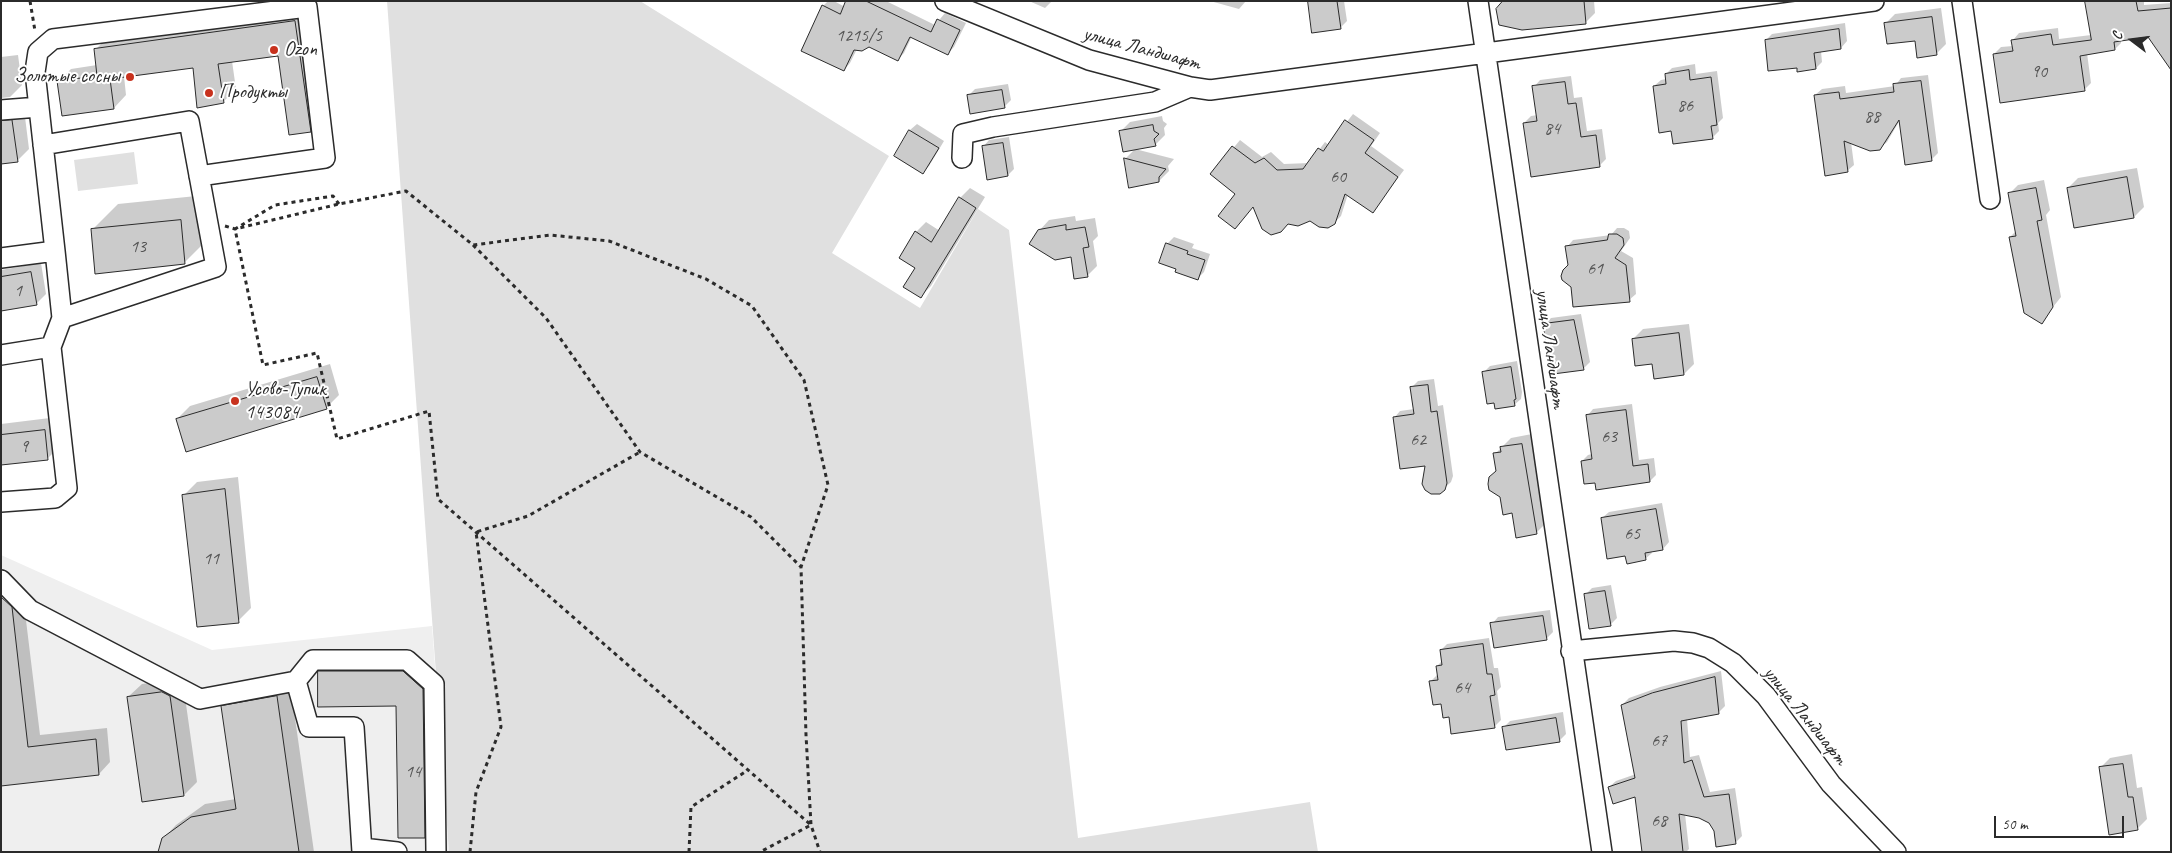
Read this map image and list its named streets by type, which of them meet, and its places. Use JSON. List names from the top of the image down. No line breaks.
{"streets":{"street":["улица Ландшафт"]},"places":["Ozon","Золотые сосны","Продукты","Усово-Тупик 143084"],"house_numbers":["1215/5","90","86","88","84","60","13","61","1","63","62","9","65","11","64","67","14","68"],"scale_bar":"50 m","north":"left"}
